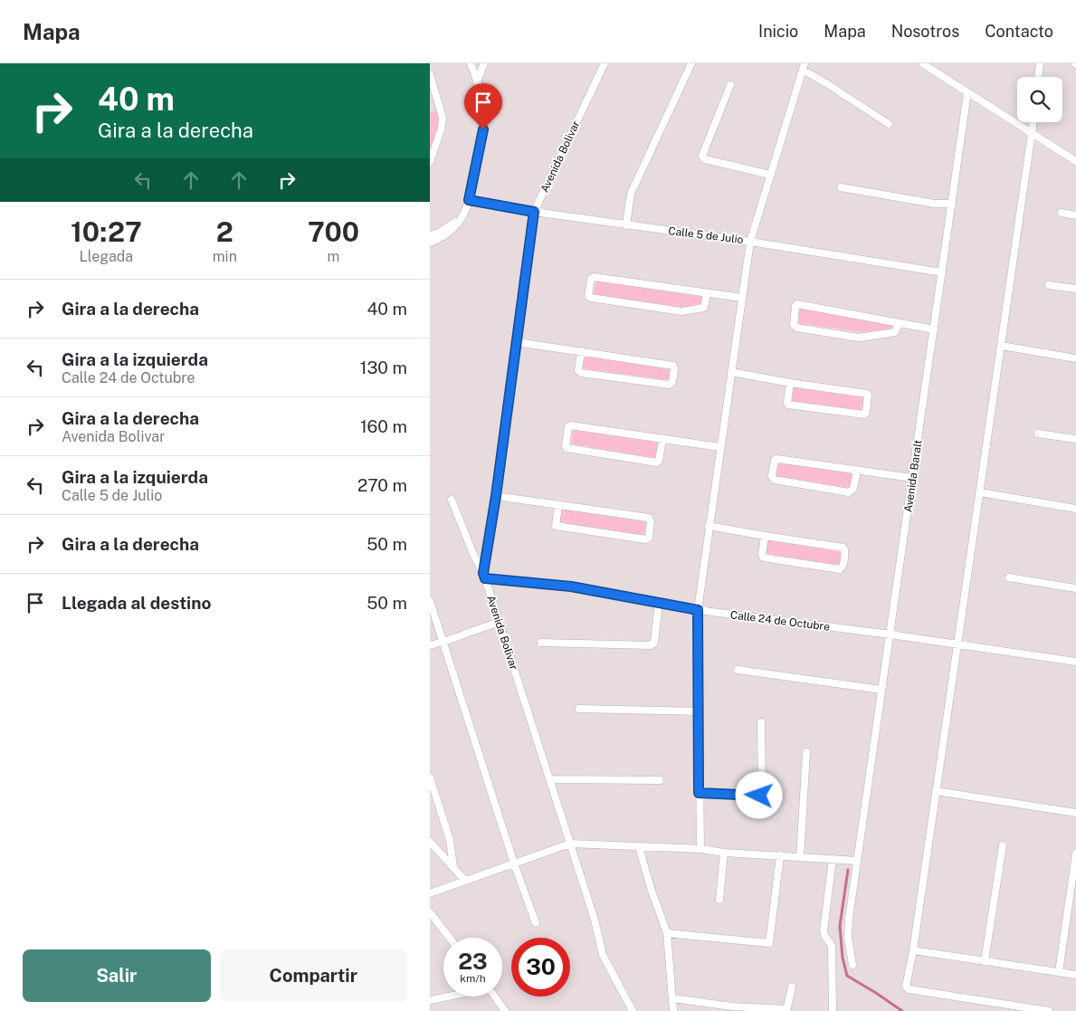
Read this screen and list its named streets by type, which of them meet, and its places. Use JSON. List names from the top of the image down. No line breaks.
{"streets":{"street":["Avenida Bolivar","Calle 5 de Julio","Avenida Baralt","Calle 24 de Octubre"]},"crossings":[["Avenida Bolivar","Calle 5 de Julio"],["Avenida Bolivar","Calle 24 de Octubre"],["Calle 5 de Julio","Avenida Baralt"],["Avenida Baralt","Calle 24 de Octubre"]],"page":{"header":"Mapa","nav":["Inicio","Mapa","Nosotros","Contacto"],"turn":["40 m","Gira a la derecha"],"eta":["10:27","Llegada","2","min","700","m"],"list":[{"name":"Gira a la derecha","value":"40 m"},{"name":"Gira a la izquierda","note":"Calle 24 de Octubre","value":"130 m"},{"name":"Gira a la derecha","note":"Avenida Bolivar","value":"160 m"},{"name":"Gira a la izquierda","note":"Calle 5 de Julio","value":"270 m"},{"name":"Gira a la derecha","value":"50 m"},{"name":"Llegada al destino","value":"50 m"}],"speed":"23 km/h","limit":"30","buttons":["Salir","Compartir"]}}
